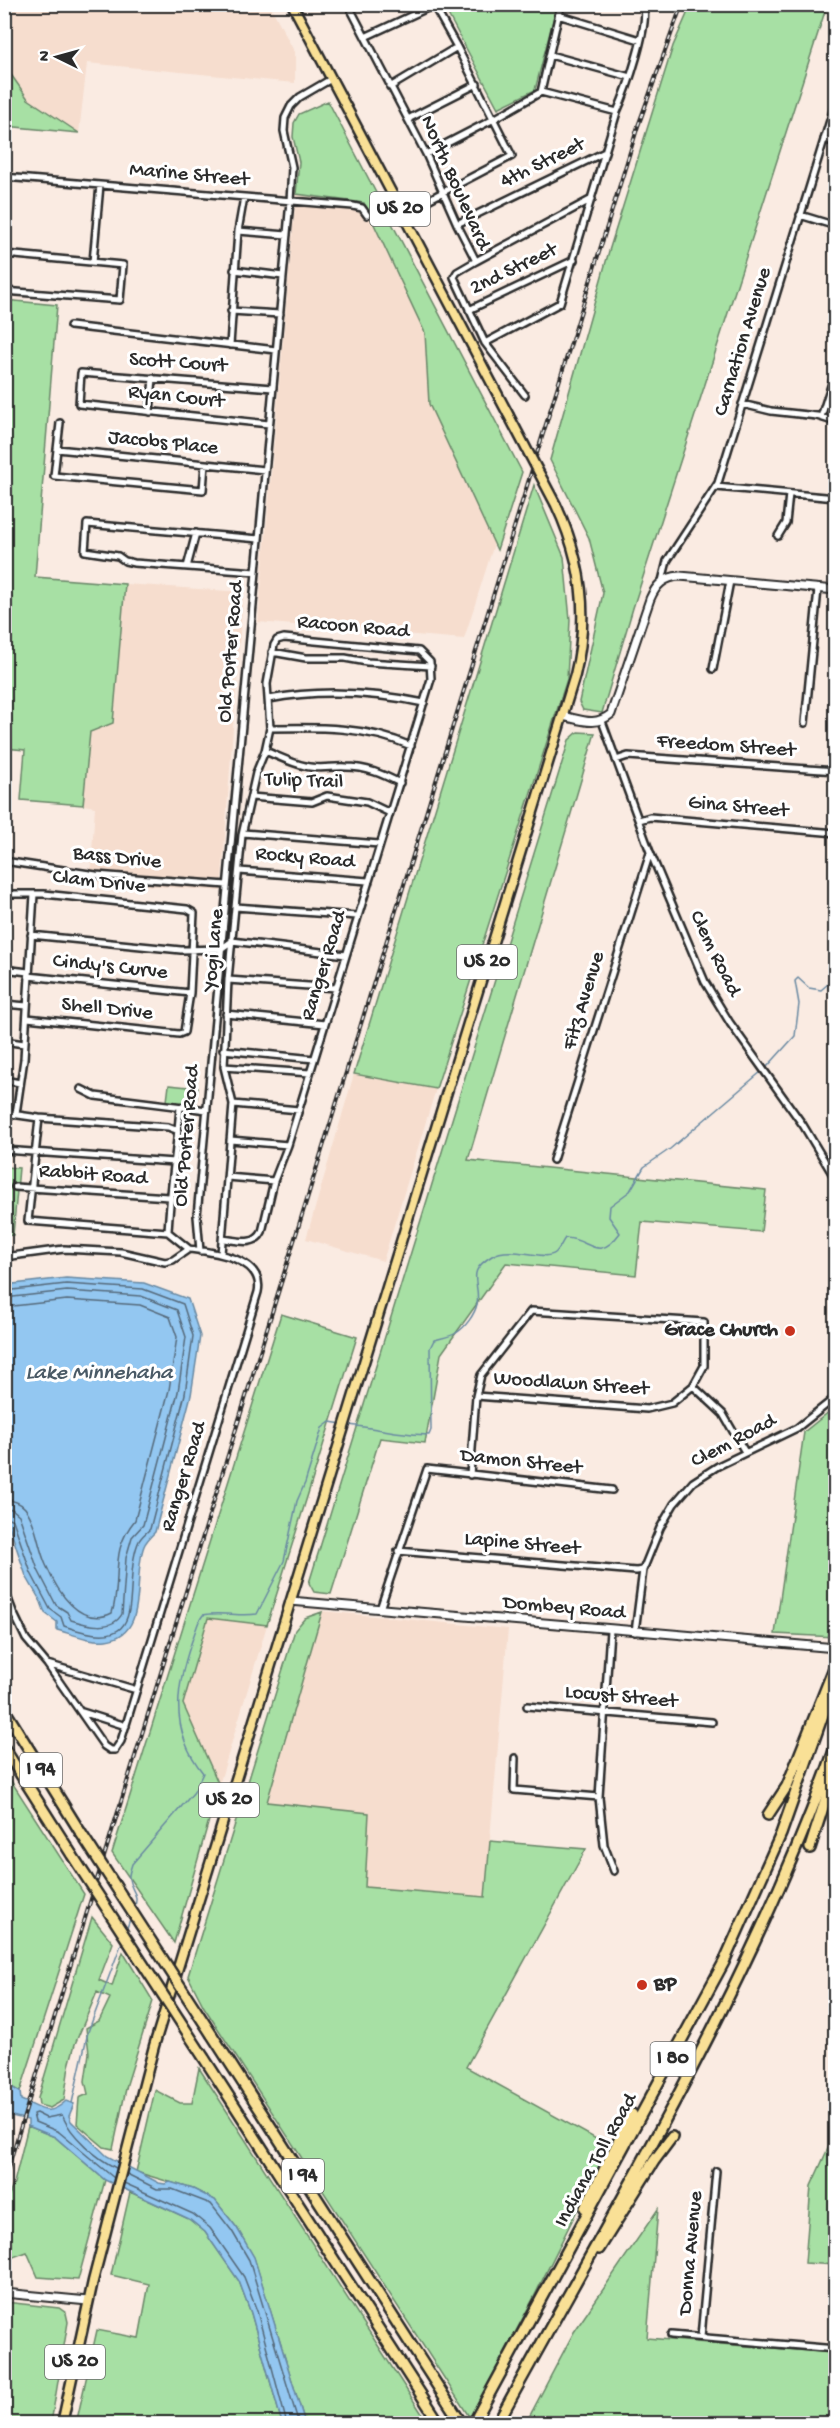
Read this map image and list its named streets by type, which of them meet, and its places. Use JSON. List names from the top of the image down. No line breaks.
{"streets":{"highway":["I 94","I 80","Indiana Toll Road"],"main road":["US 20"],"street":["4th Street","Marine Street","North Boulevard","2nd Street","Carnation Avenue","Scott Court","Ryan Court","Jacobs Place","Racoon Road","Old Porter Road","Freedom Street","Tulip Trail","Gina Street","Bass Drive","Rocky Road","Clam Drive","Yogi Lane","Clem Road","Ranger Road","Cindy's Curve","Fitz Avenue","Shell Drive","Rabbit Road","Woodlawn Street","Damon Street","Lapine Street","Dombey Road","Locust Street","Donna Avenue"]},"crossings":[["4th Street","North Boulevard"],["Marine Street","Old Porter Road"],["North Boulevard","2nd Street"],["US 20","Old Porter Road"],["US 20","Dombey Road"],["Scott Court","Ryan Court"],["Scott Court","Old Porter Road"],["Ryan Court","Old Porter Road"],["Jacobs Place","Old Porter Road"],["Racoon Road","Yogi Lane"],["Racoon Road","Ranger Road"],["Old Porter Road","Bass Drive"],["Old Porter Road","Ranger Road"],["Freedom Street","Clem Road"],["Tulip Trail","Yogi Lane"],["Tulip Trail","Ranger Road"],["Gina Street","Clem Road"],["Rocky Road","Yogi Lane"],["Rocky Road","Ranger Road"],["Yogi Lane","Ranger Road"],["Clem Road","Fitz Avenue"],["Clem Road","Lapine Street"],["Clem Road","Dombey Road"],["Cindy's Curve","Shell Drive"],["Damon Street","Lapine Street"]],"water":["Lake Minnehaha"],"places":["Grace Church","BP"],"north":"left"}
